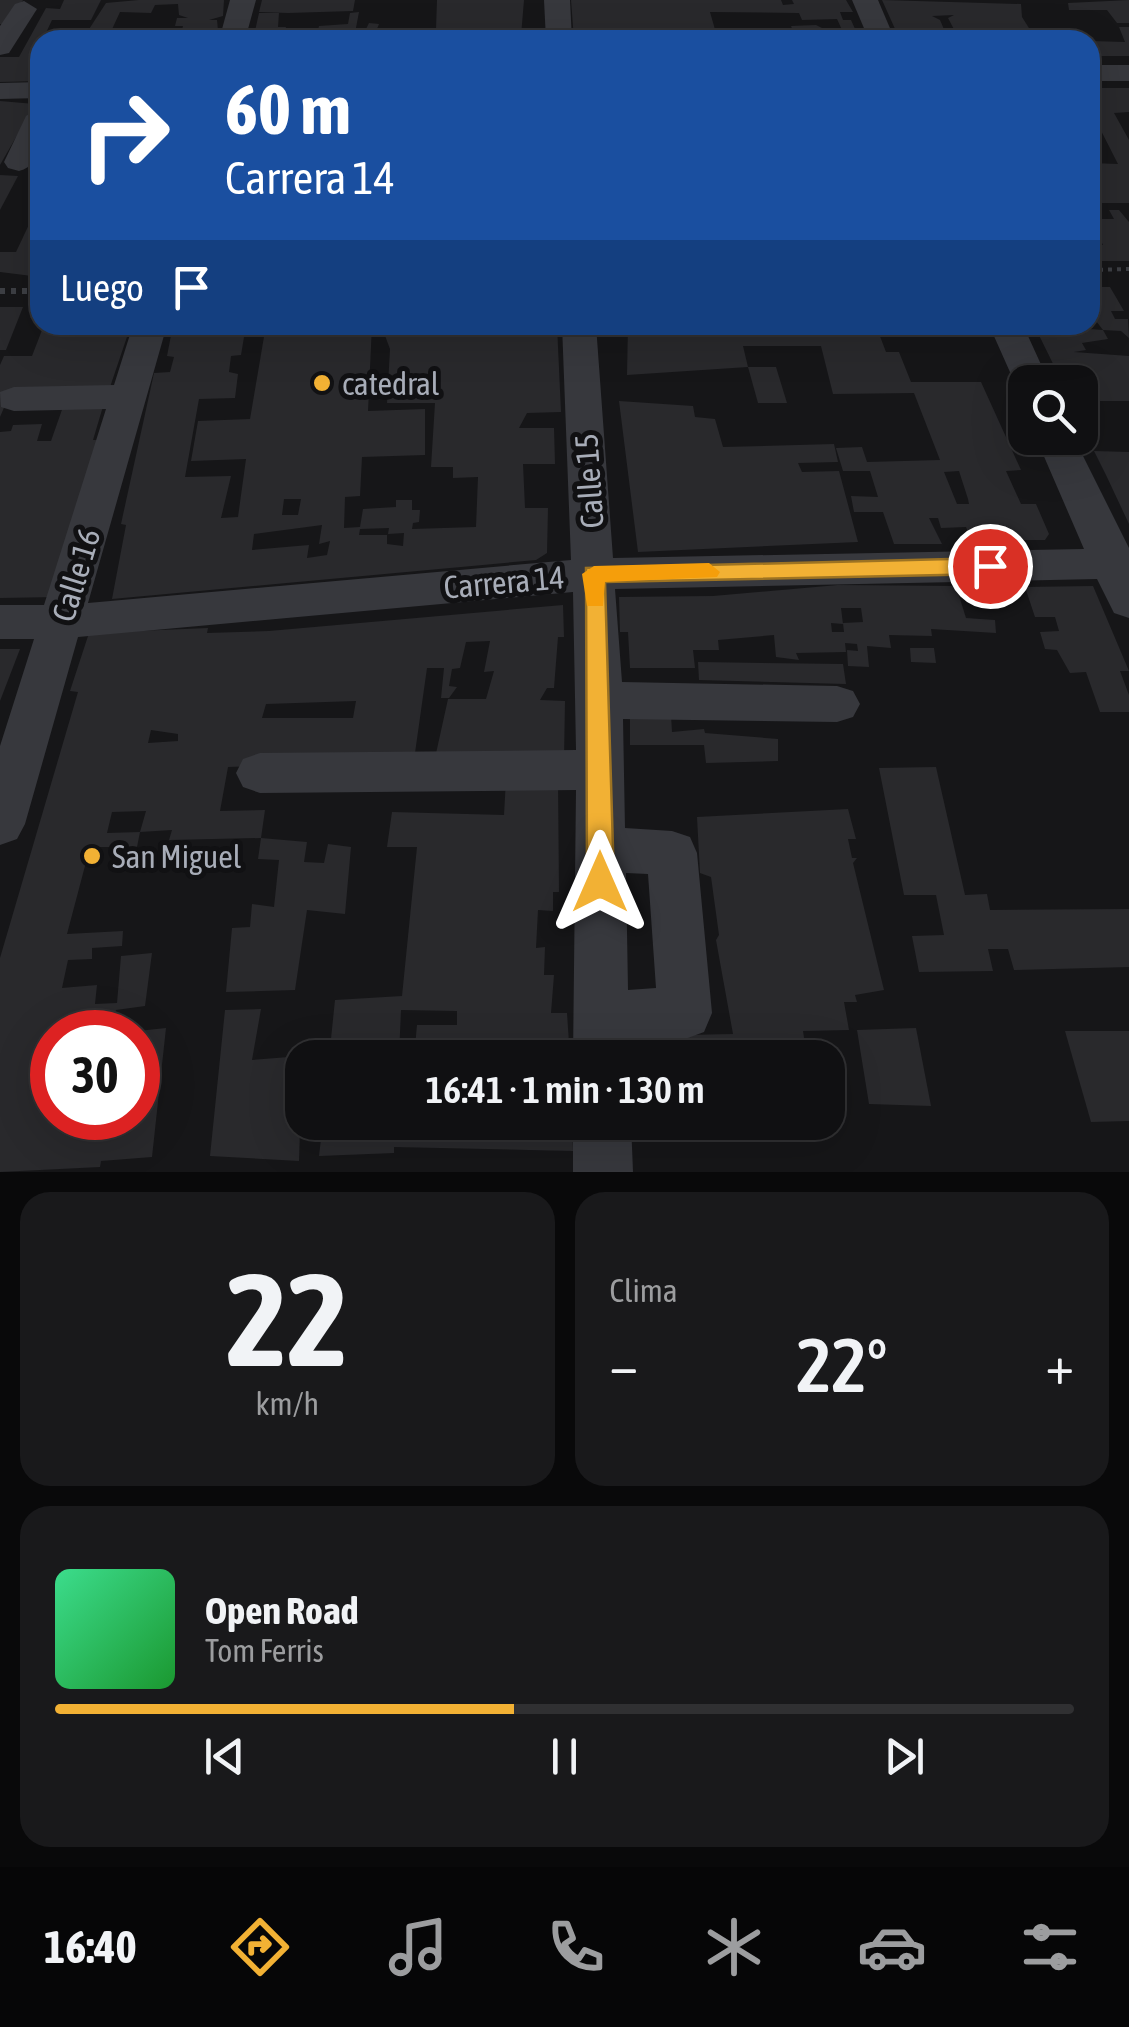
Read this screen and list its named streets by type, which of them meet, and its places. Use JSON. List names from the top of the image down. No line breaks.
{"streets":{"street":["Calle 15","Calle 16","Carrera 14"]},"crossings":[["Calle 15","Carrera 14"],["Calle 16","Carrera 14"]],"places":["catedral","San Miguel"],"page":{"turn":["60 m","Carrera 14"],"then":"Luego","limit":"30","trip":"16:41 · 1 min · 130 m","tile":[["22","km/h"],"Clima"],"heat":["−","22°","+"],"song":["Open Road","Tom Ferris"],"tabs":"16:40"}}
